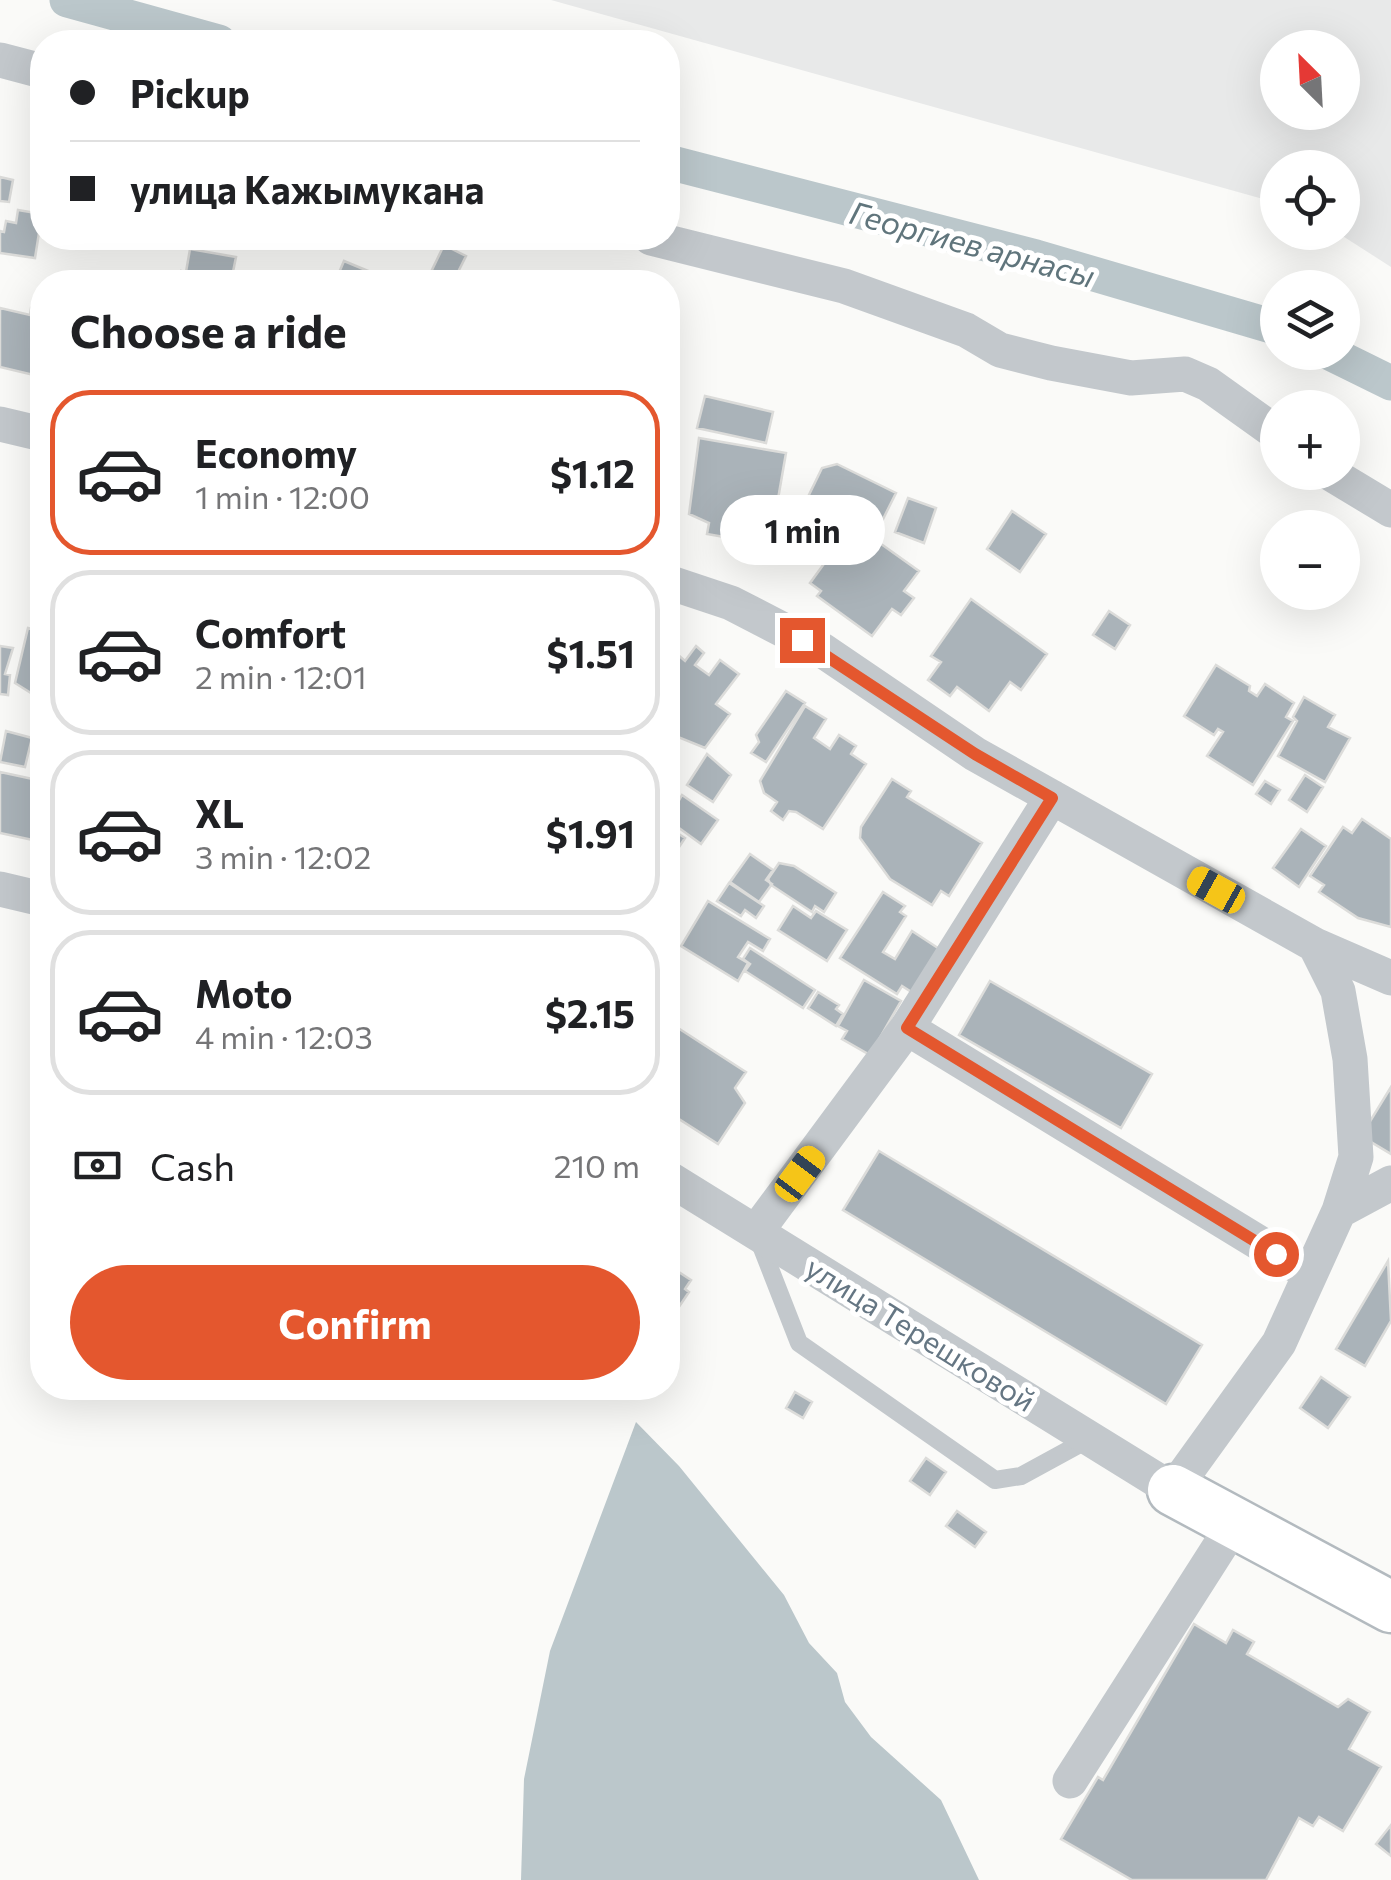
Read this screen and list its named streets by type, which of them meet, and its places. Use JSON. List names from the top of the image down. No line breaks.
{"streets":{"street":["улица Терешковой"]},"water":["Георгиев арнасы"],"north":"top left","page":{"map_buttons":["+","−"],"banner":["Pickup","улица Кажымукана"],"heading":"Choose a ride","list":[{"name":"Economy","note":"1 min · 12:00","value":"$1.12"},{"name":"Comfort","note":"2 min · 12:01","value":"$1.51"},{"name":"XL","note":"3 min · 12:02","value":"$1.91"},{"name":"Moto","note":"4 min · 12:03","value":"$2.15"}],"bubble":"1 min","pay":["Cash","210 m"],"buttons":"Confirm"}}
